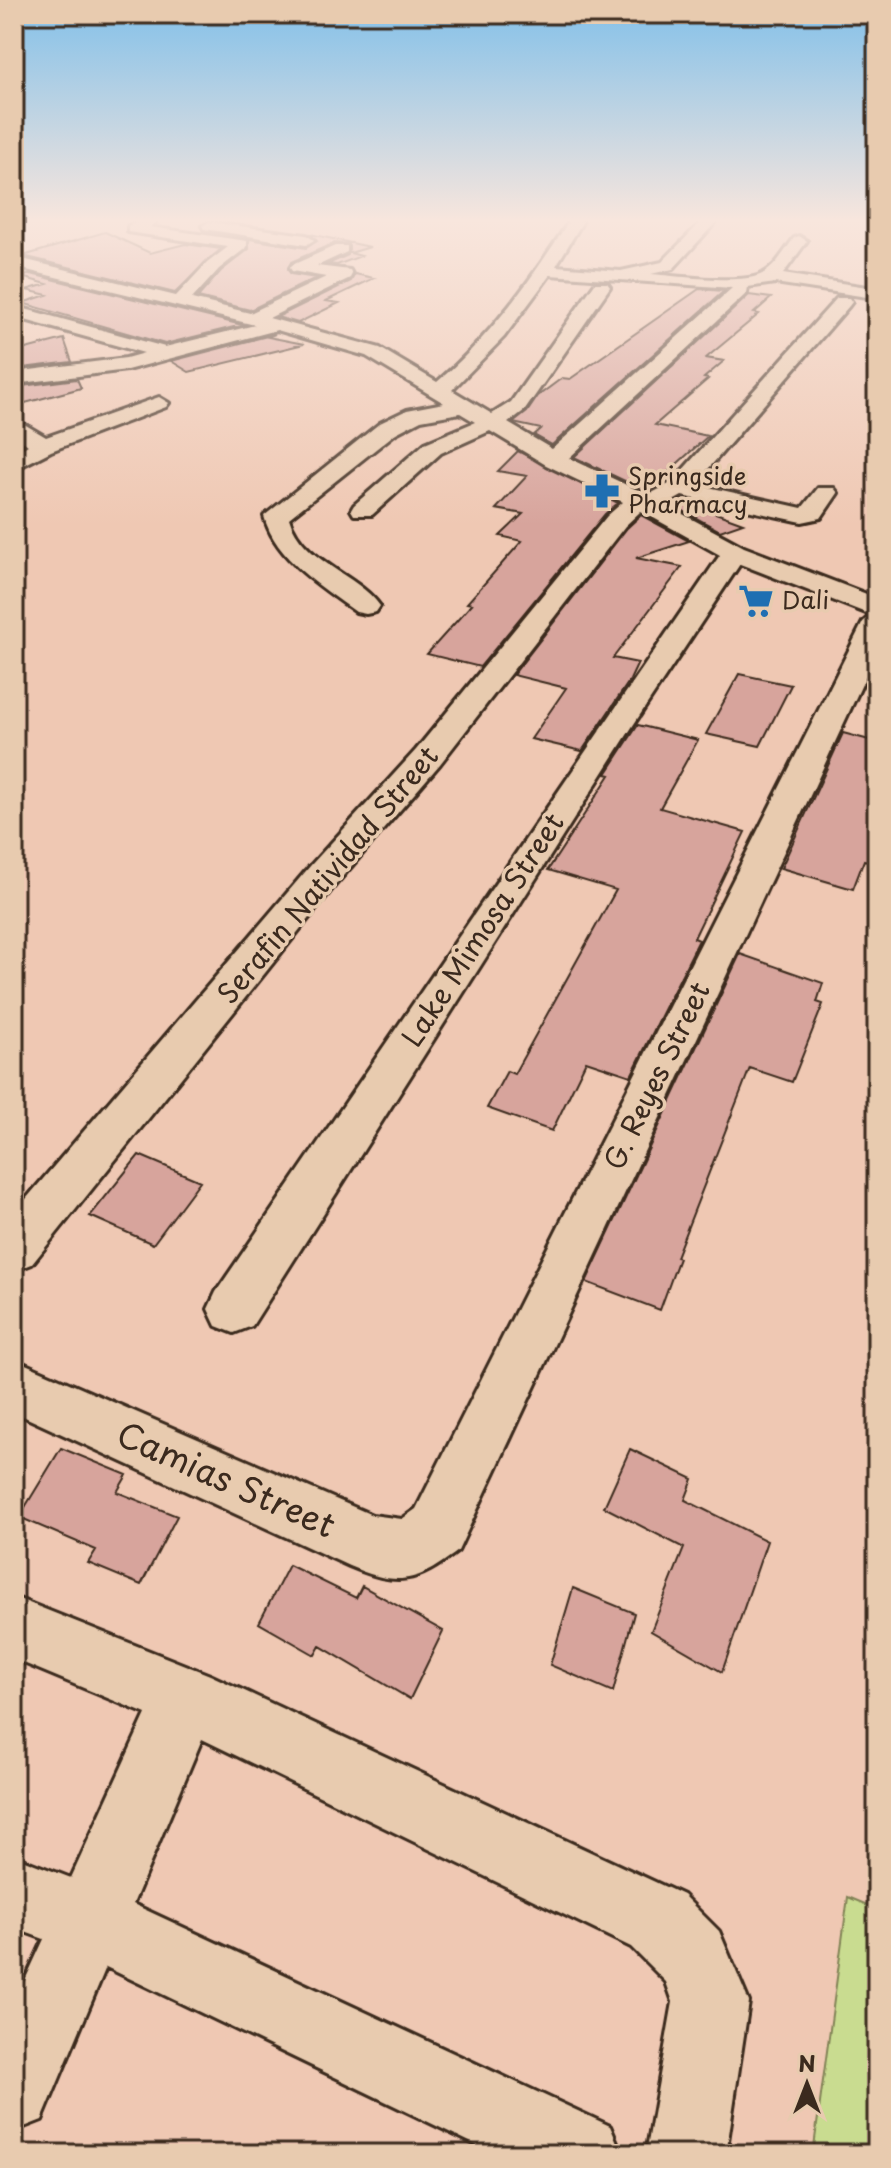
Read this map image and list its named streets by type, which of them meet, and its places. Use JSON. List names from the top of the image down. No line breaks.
{"streets":{"street":["Serafin Natividad Street","Lake Mimosa Street","G. Reyes Street","Camias Street"]},"crossings":[["G. Reyes Street","Camias Street"]],"places":{"pharmacy":["Springside Pharmacy"],"supermarket":["Dali"]},"north":"top"}
